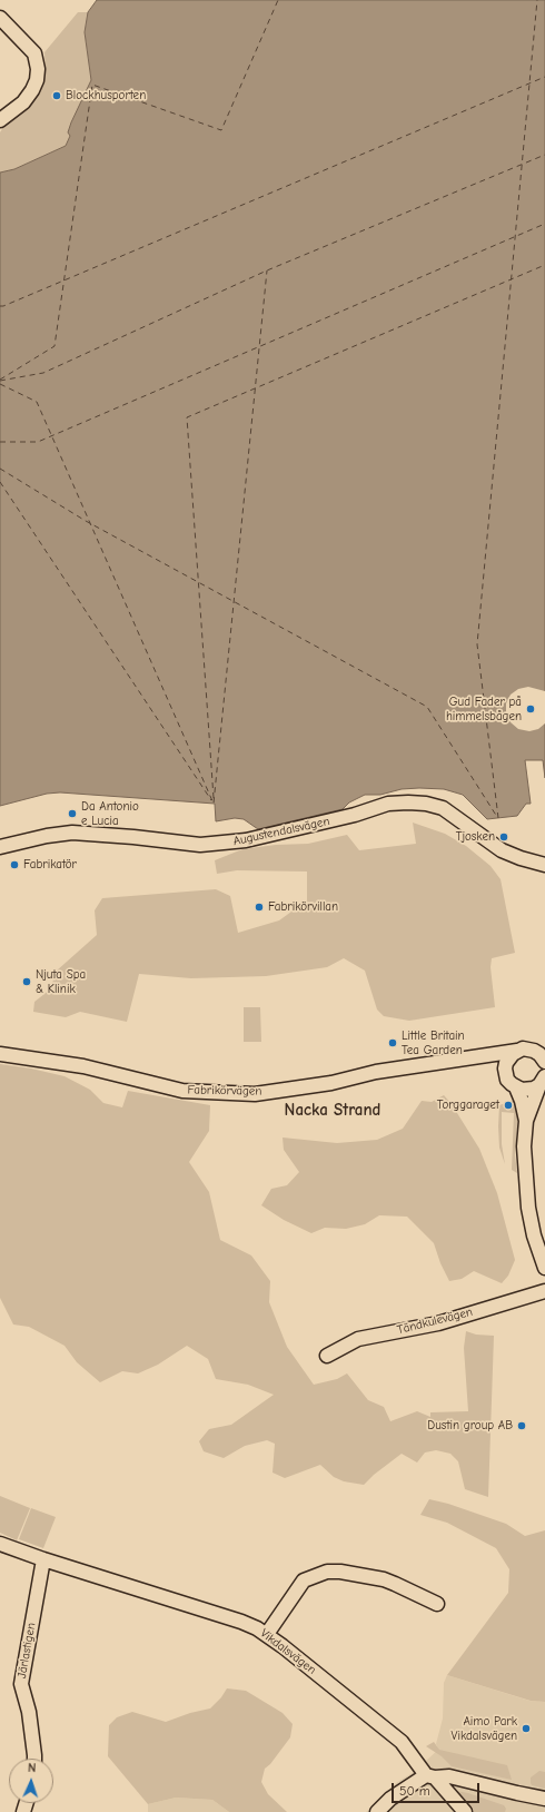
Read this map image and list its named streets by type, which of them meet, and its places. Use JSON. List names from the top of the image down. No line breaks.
{"streets":{"street":["Augustendalsvägen","Fabrikörvägen","Tändkulevägen","Järlastigen","Vikdalsvägen"]},"crossings":[["Järlastigen","Vikdalsvägen"]],"districts":["Nacka Strand"],"places":["Blockhusporten","Gud Fader på himmelsbågen","Da Antonio e Lucia","Tjosken","Fabrikatör","Fabrikörvillan","Njuta Spa & Klinik","Little Britain Tea Garden","Torggaraget","Dustin group AB","Aimo Park Vikdalsvägen"],"scale_bar":"50 m","north":"top"}
